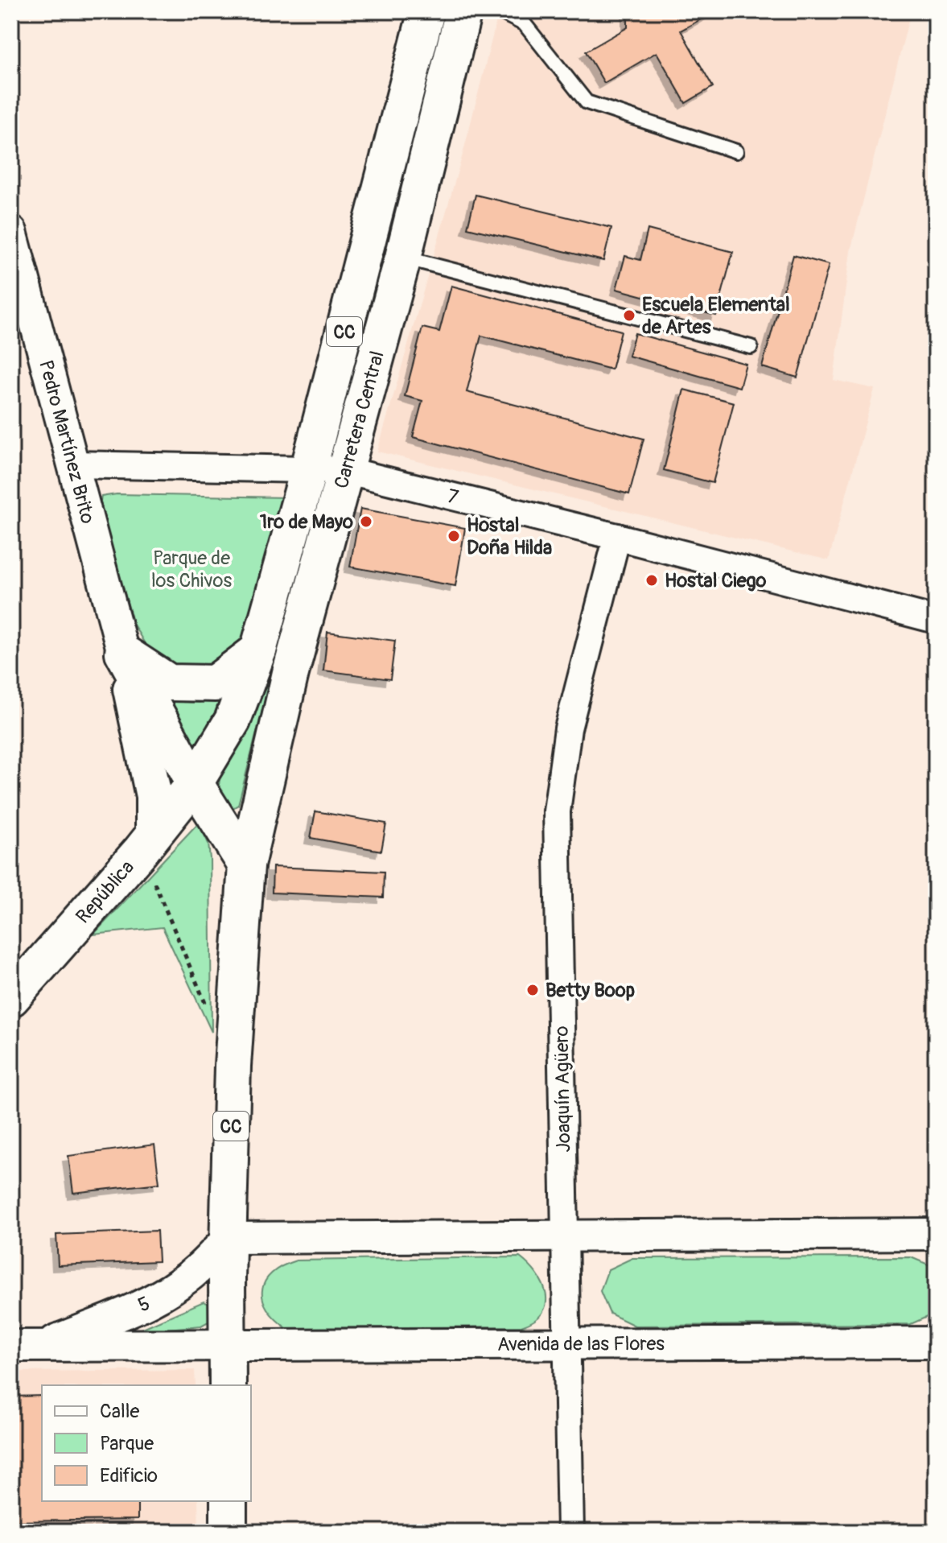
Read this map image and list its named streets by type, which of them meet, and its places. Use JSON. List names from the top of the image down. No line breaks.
{"streets":{"main road":["CC","Carretera Central","República"],"street":["Pedro Martínez Brito","7","Joaquín Agüero","5","Avenida de las Flores"]},"crossings":[["CC","Carretera Central"],["CC","5"],["CC","Avenida de las Flores"],["Carretera Central","7"],["Carretera Central","República"],["Pedro Martínez Brito","7"],["7","Joaquín Agüero"],["Joaquín Agüero","Avenida de las Flores"],["5","Avenida de las Flores"]],"parks":["Parque de los Chivos"],"places":["Escuela Elemental de Artes","1ro de Mayo","Hostal Doña Hilda","Hostal Ciego","Betty Boop"],"legend":["Calle","Parque","Edificio"]}
